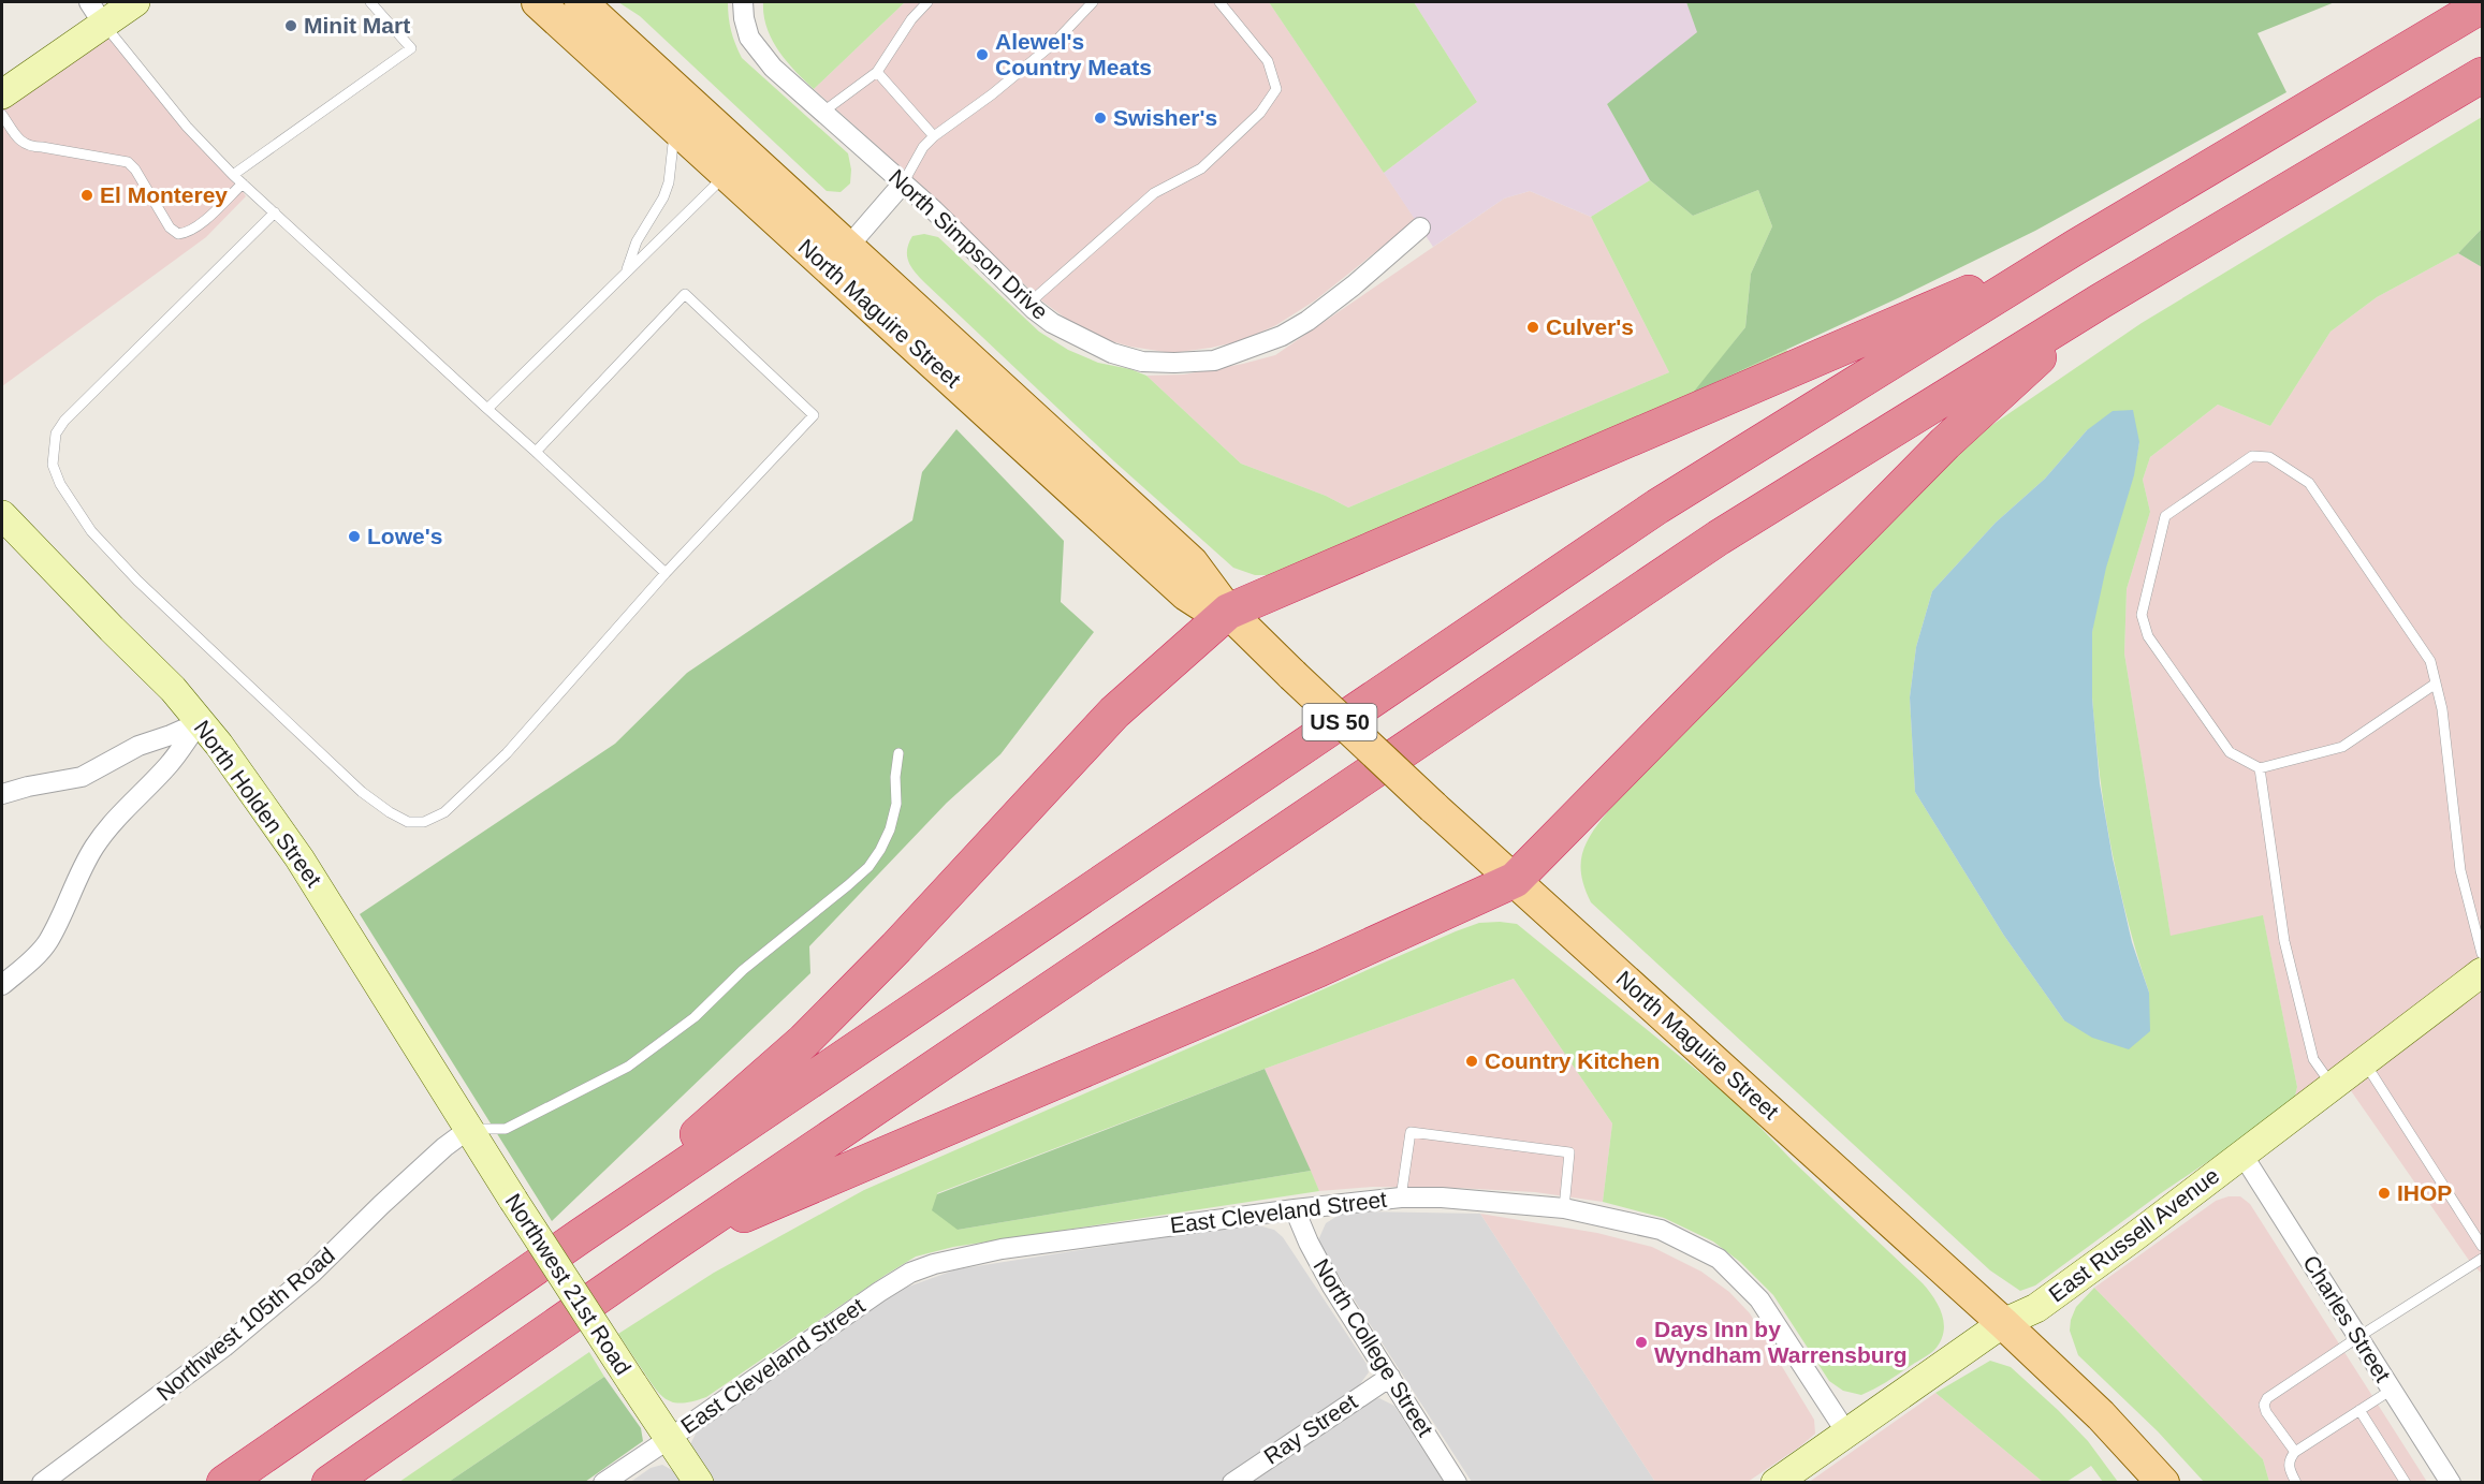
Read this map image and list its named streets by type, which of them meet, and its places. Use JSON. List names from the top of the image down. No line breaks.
{"streets":{"highway":["US 50"],"main road":["North Maguire Street","North Holden Street","East Russell Avenue","Northwest 21st Road"],"street":["North Simpson Drive","East Cleveland Street","Charles Street","Northwest 105th Road","North College Street","Ray Street"]},"crossings":[["North Maguire Street","East Russell Avenue"],["North Holden Street","Northwest 21st Road"],["North Holden Street","Northwest 105th Road"],["East Cleveland Street","East Russell Avenue"],["East Cleveland Street","Northwest 21st Road"],["East Cleveland Street","North College Street"],["East Russell Avenue","Charles Street"],["Northwest 21st Road","Northwest 105th Road"],["North College Street","Ray Street"]],"places":["Minit Mart","Alewel's Country Meats","Swisher's","El Monterey","Culver's","Lowe's","Country Kitchen","IHOP","Days Inn by Wyndham Warrensburg"]}
